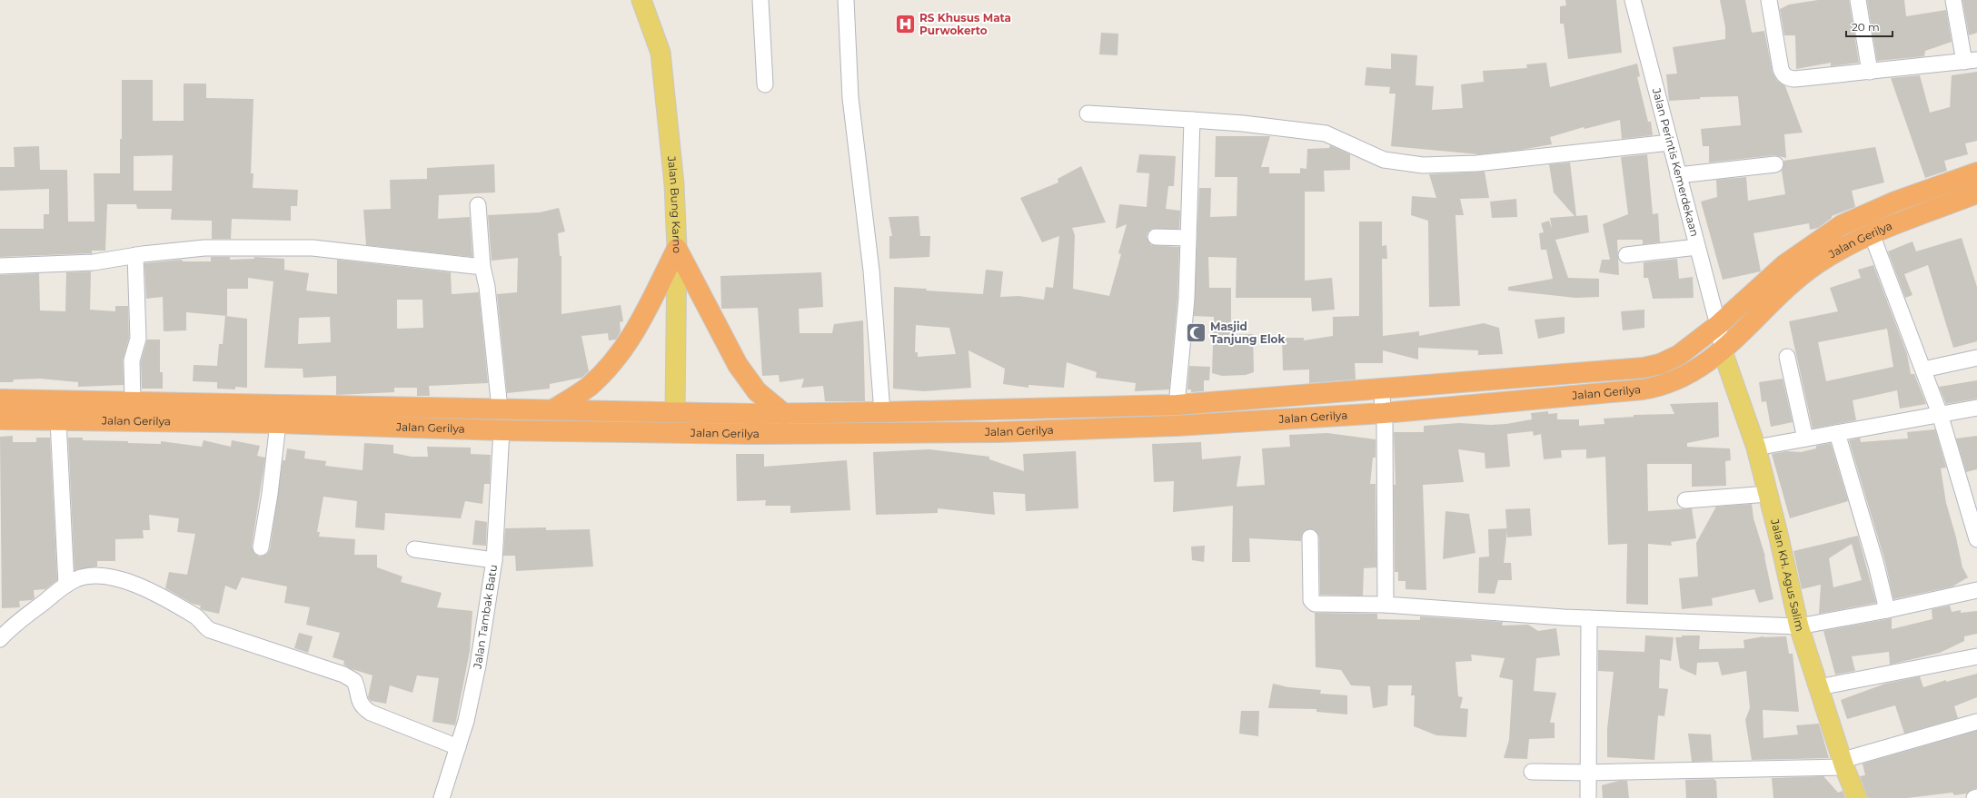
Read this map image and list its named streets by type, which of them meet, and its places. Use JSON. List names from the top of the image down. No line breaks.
{"streets":{"highway":["Jalan Gerilya"],"main road":["Jalan Bung Karno","Jalan KH. Agus Salim"],"street":["Jalan Perintis Kemerdekaan","Jalan Tambak Batu"]},"crossings":[["Jalan Perintis Kemerdekaan","Jalan Gerilya"],["Jalan Perintis Kemerdekaan","Jalan KH. Agus Salim"],["Jalan Bung Karno","Jalan Gerilya"],["Jalan Gerilya","Jalan KH. Agus Salim"],["Jalan Gerilya","Jalan Tambak Batu"]],"places":{"hospital":["RS Khusus Mata Purwokerto"],"mosque":["Masjid Tanjung Elok"]},"scale_bar":"20 m"}
